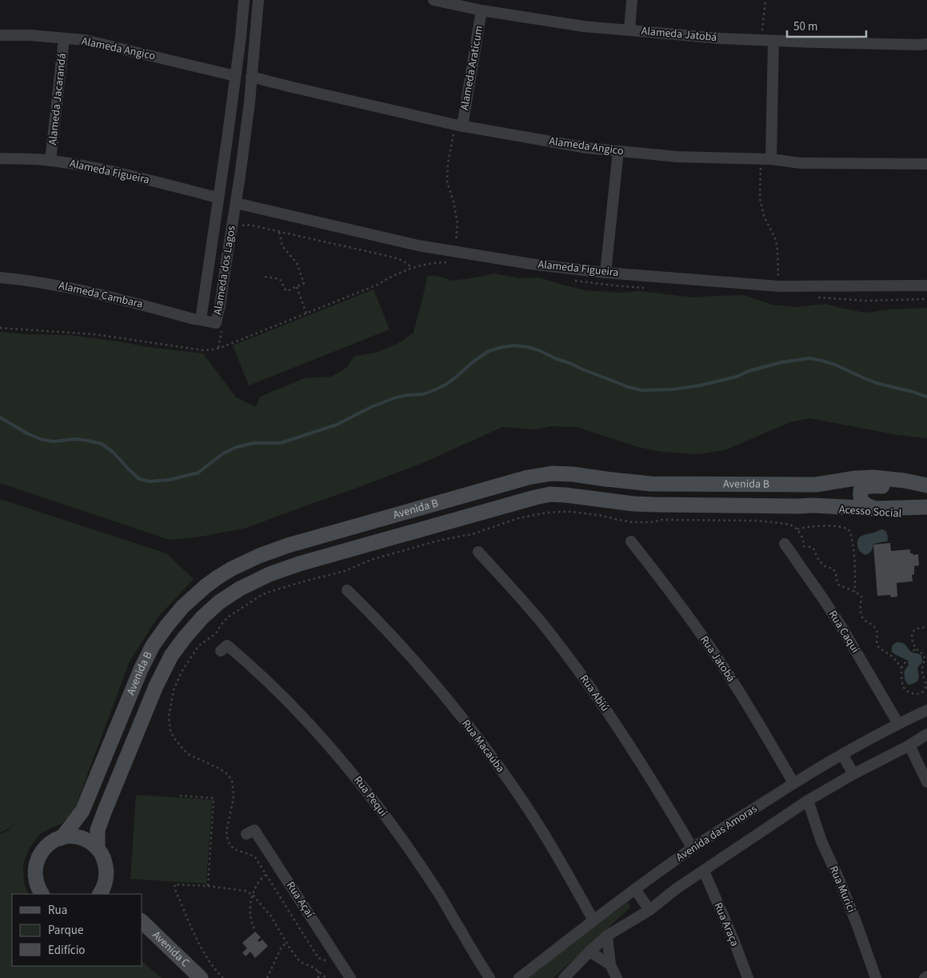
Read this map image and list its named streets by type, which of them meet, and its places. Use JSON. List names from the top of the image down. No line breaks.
{"streets":{"street":["Alameda Jatobá","Alameda Angico","Alameda Araticum","Alameda Jacarandá","Alameda Figueira","Alameda dos Lagos","Alameda Cambara","Avenida B","Acesso Social","Rua Caqui","Rua Jatobá","Rua Abiú","Rua Macaúba","Rua Pequi","Avenida das Amoras","Rua Murici","Rua Açaí","Rua Araça","Avenida C"]},"crossings":[["Alameda Jatobá","Alameda Araticum"],["Alameda Angico","Alameda Araticum"],["Alameda Angico","Alameda Jacarandá"],["Alameda Angico","Alameda dos Lagos"],["Alameda Jacarandá","Alameda Figueira"],["Alameda Figueira","Alameda dos Lagos"],["Alameda dos Lagos","Alameda Cambara"],["Avenida B","Acesso Social"],["Rua Caqui","Avenida das Amoras"],["Rua Jatobá","Avenida das Amoras"],["Rua Abiú","Avenida das Amoras"],["Rua Macaúba","Avenida das Amoras"],["Avenida das Amoras","Rua Murici"],["Avenida das Amoras","Rua Araça"]],"legend":["Rua","Parque","Edifício"],"scale_bar":"50 m"}
